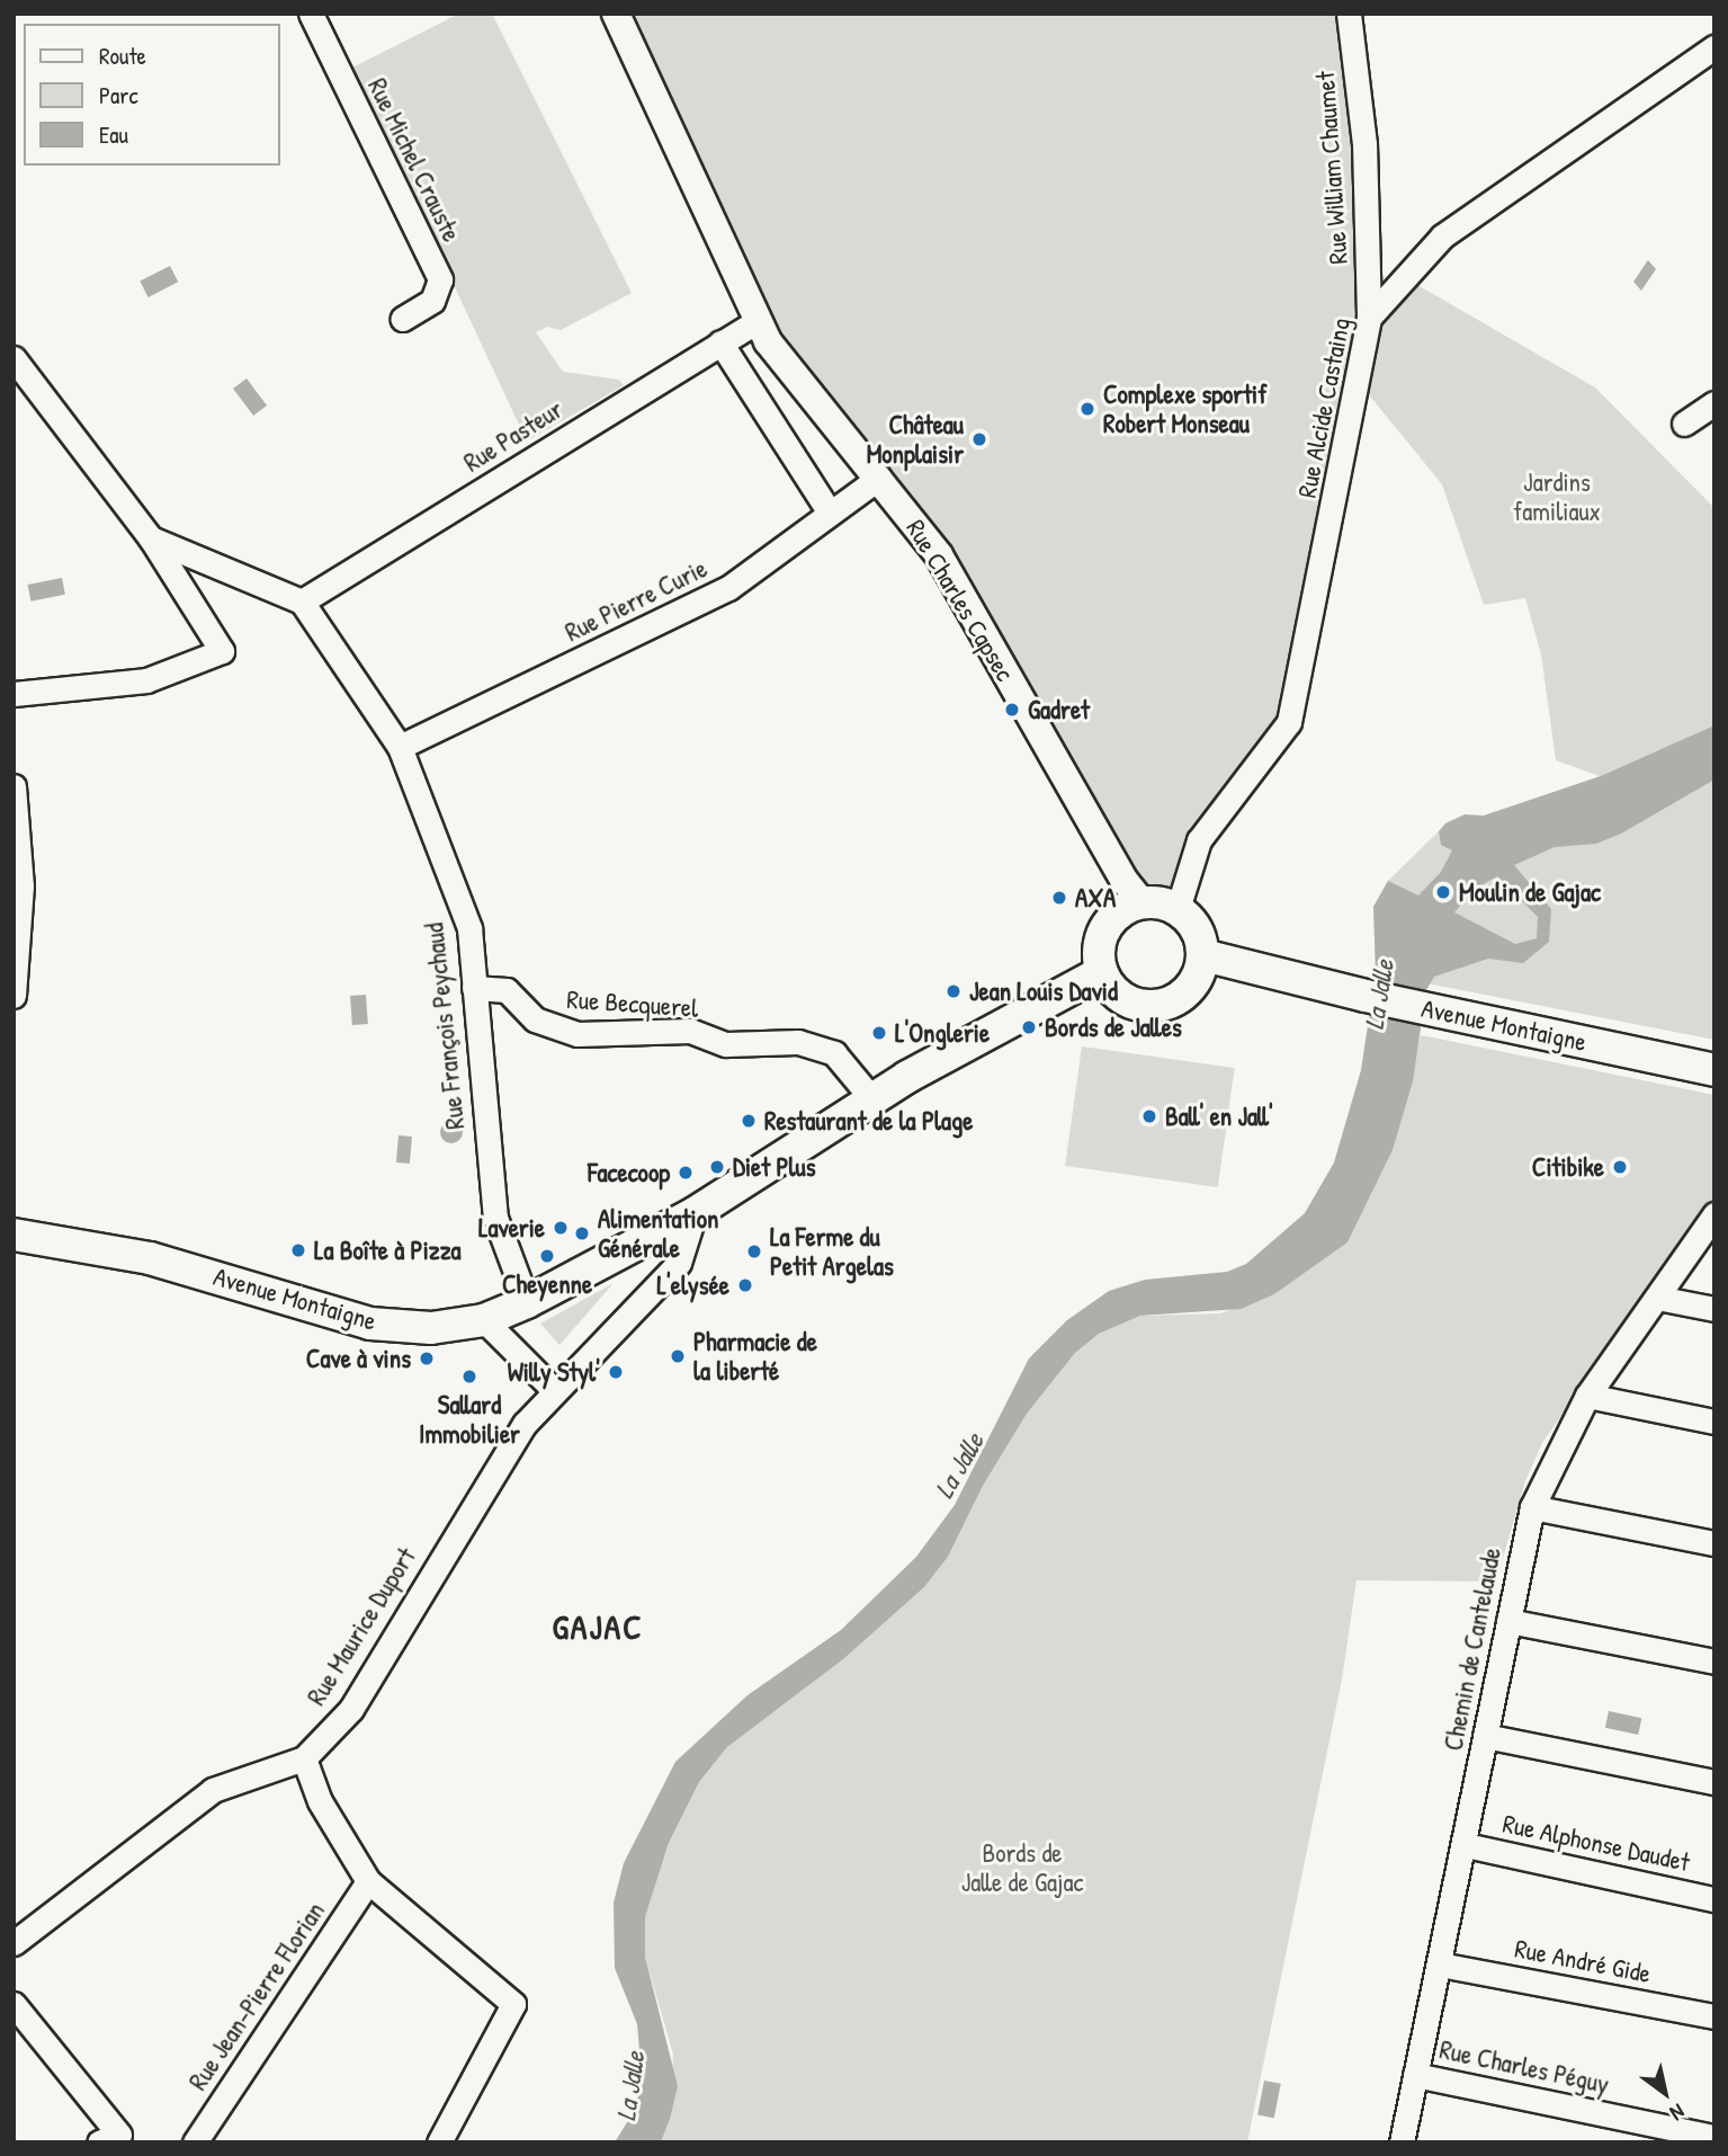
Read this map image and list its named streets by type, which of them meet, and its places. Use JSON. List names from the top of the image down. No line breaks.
{"streets":{"main road":["Avenue Montaigne"],"street":["Rue Michel Crauste","Rue William Chaumet","Rue Alcide Castaing","Rue Pasteur","Rue Pierre Curie","Rue Charles Capsec","Rue Becquerel","Rue François Peychaud","Rue Maurice Duport","Chemin de Cantelaude","Rue Alphonse Daudet","Rue André Gide","Rue Jean-Pierre Florian","Rue Charles Péguy"]},"crossings":[["Rue William Chaumet","Rue Alcide Castaing"],["Rue Alcide Castaing","Rue Charles Capsec"],["Rue Alcide Castaing","Avenue Montaigne"],["Rue Pasteur","Rue Charles Capsec"],["Rue Pasteur","Rue François Peychaud"],["Rue Pierre Curie","Rue Charles Capsec"],["Rue Pierre Curie","Rue François Peychaud"],["Rue Charles Capsec","Avenue Montaigne"],["Rue Becquerel","Avenue Montaigne"],["Rue Becquerel","Rue François Peychaud"],["Avenue Montaigne","Rue François Peychaud"],["Avenue Montaigne","Rue Maurice Duport"],["Chemin de Cantelaude","Rue Alphonse Daudet"],["Chemin de Cantelaude","Rue André Gide"],["Chemin de Cantelaude","Rue Charles Péguy"]],"districts":["GAJAC"],"water":["La Jalle"],"parks":["Jardins familiaux","Bords de Jalle de Gajac"],"places":["Complexe sportif Robert Monseau","Château Monplaisir","Gadret","Moulin de Gajac","AXA","Jean Louis David","Bords de Jalles","L'Onglerie","Ball' en Jall'","Restaurant de la Plage","Diet Plus","Citibike","Facecoop","Laverie","Alimentation Générale","La Boîte à Pizza","La Ferme du Petit Argelas","Cheyenne","L'elysée","Pharmacie de la liberté","Cave à vins","Willy Styl'","Sallard Immobilier"],"legend":["Route","Parc","Eau"],"north":"bottom right"}
